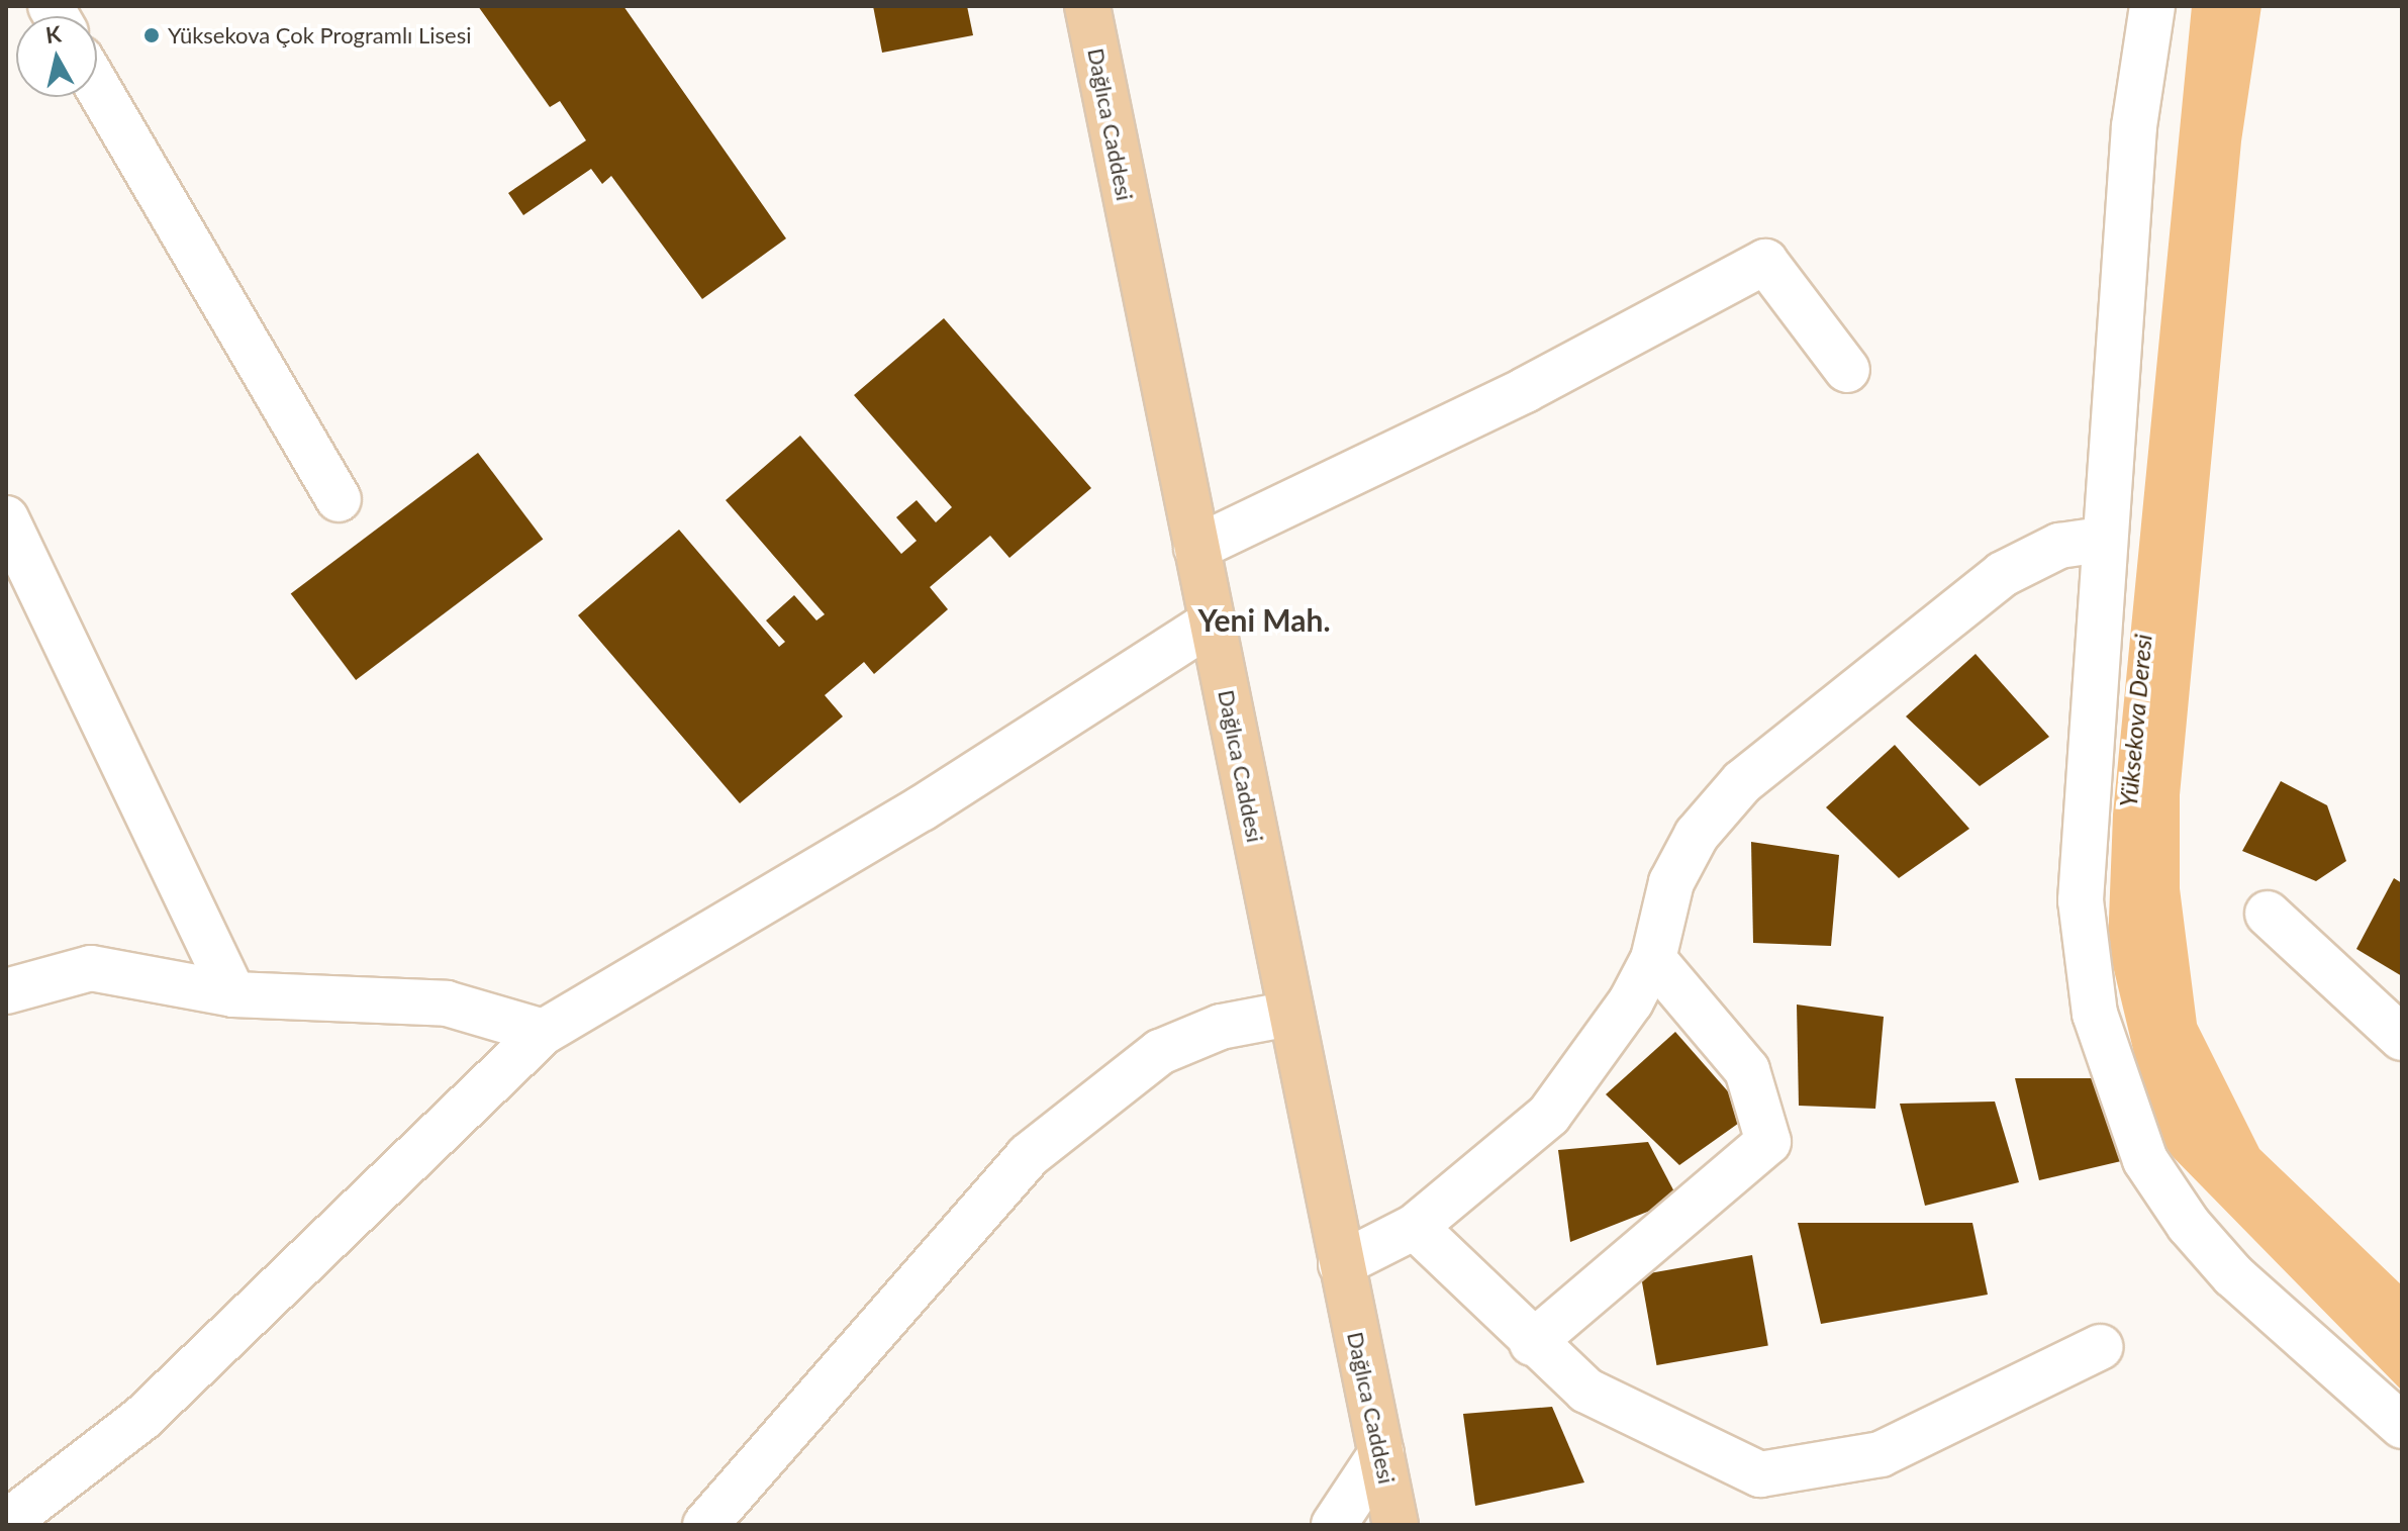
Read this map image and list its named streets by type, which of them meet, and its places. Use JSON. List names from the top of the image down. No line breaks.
{"streets":{"main road":["Dağlıca Caddesi"]},"districts":["Yeni Mah."],"water":["Yüksekova Deresi"],"places":["Yüksekova Çok Programlı Lisesi"],"north":"top"}
